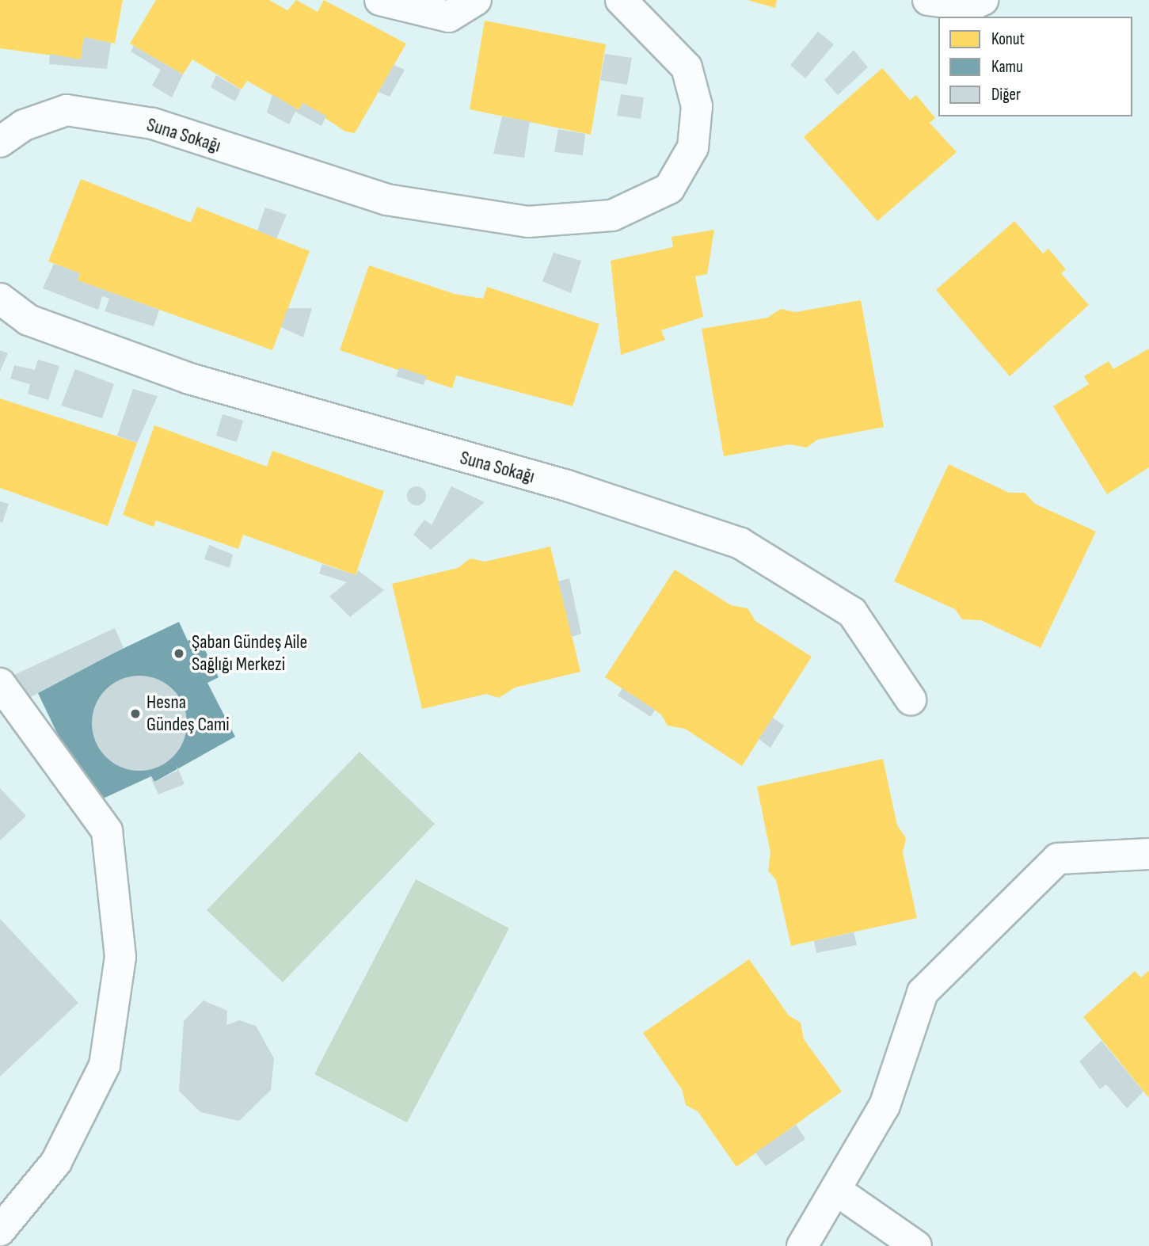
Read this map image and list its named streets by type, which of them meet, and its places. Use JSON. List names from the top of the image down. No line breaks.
{"streets":{"street":["Suna Sokağı"]},"places":["Şaban Gündeş Aile Sağlığı Merkezi","Hesna Gündeş Cami"],"legend":["Konut","Kamu","Diğer"]}
